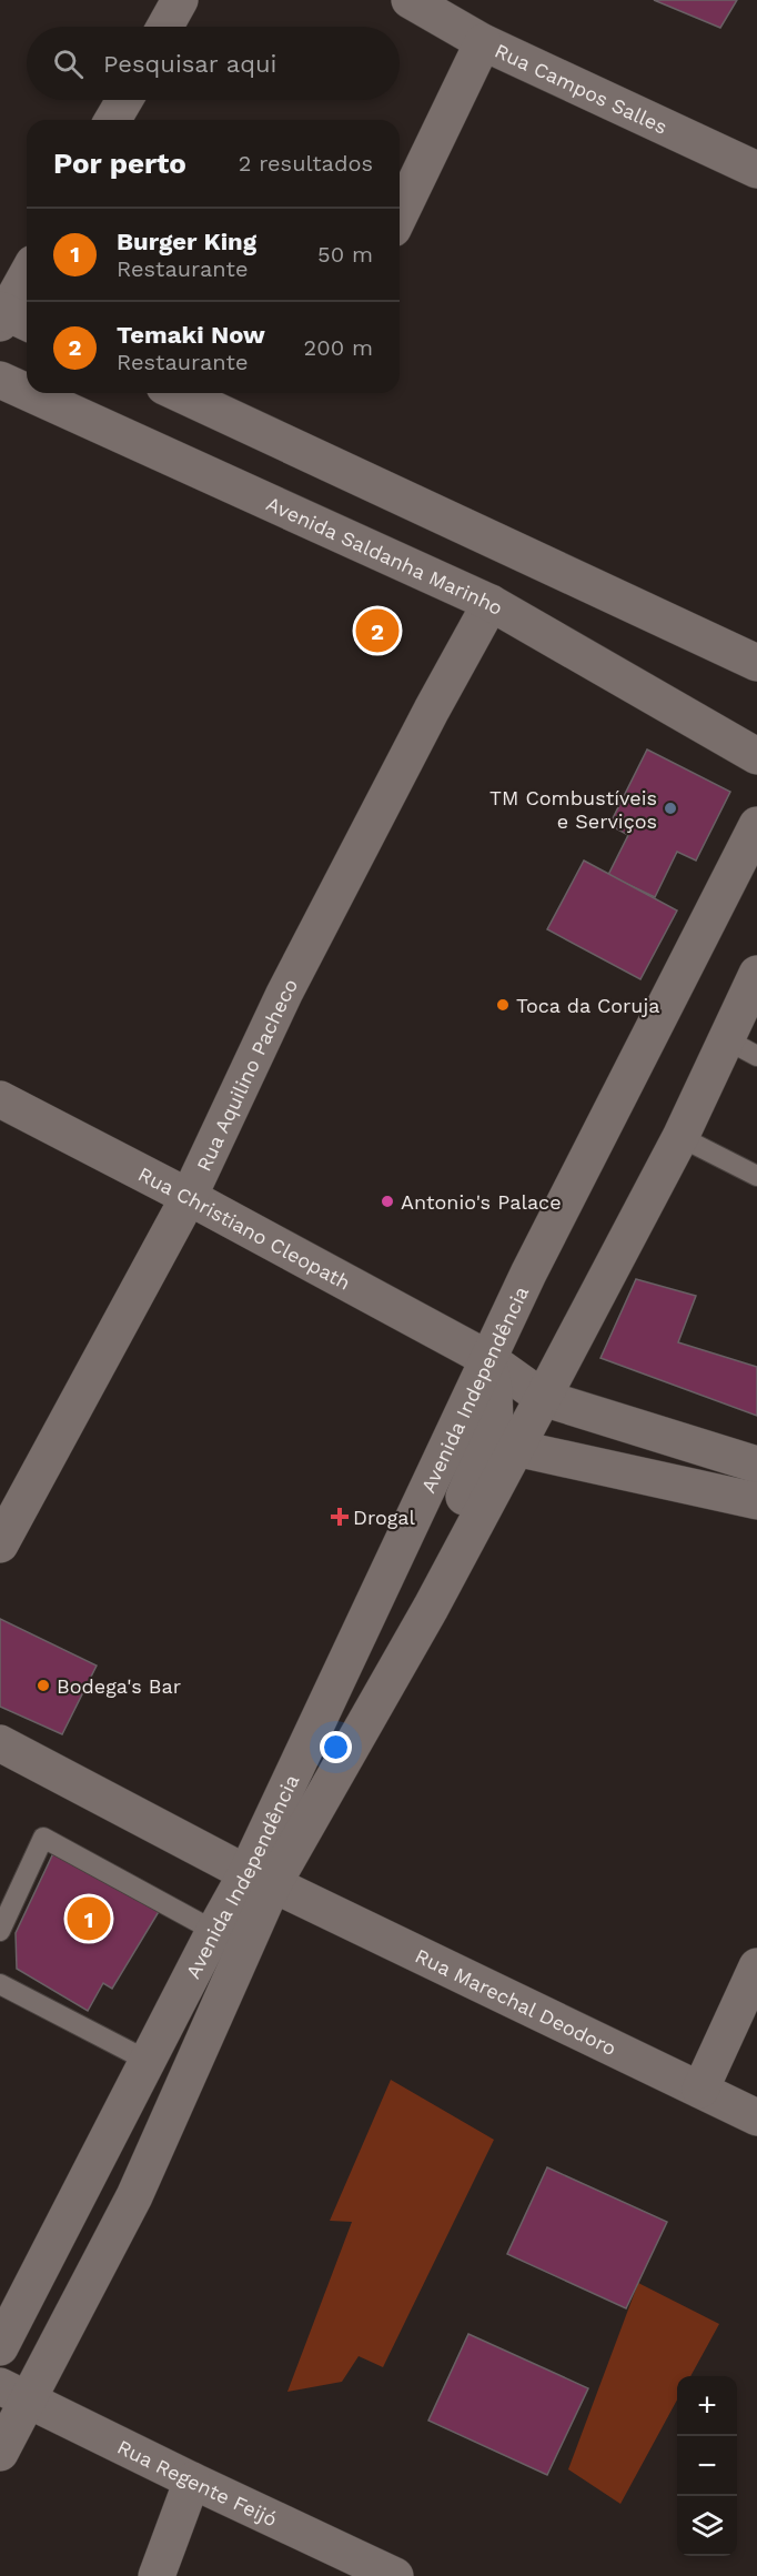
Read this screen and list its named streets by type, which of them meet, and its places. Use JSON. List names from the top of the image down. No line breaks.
{"streets":{"main road":["Rua Campos Salles","Avenida Saldanha Marinho","Rua Aquilino Pacheco","Rua Christiano Cleopath","Avenida Independência","Rua Marechal Deodoro","Rua Regente Feijó"]},"crossings":[["Avenida Saldanha Marinho","Rua Aquilino Pacheco"],["Rua Aquilino Pacheco","Rua Christiano Cleopath"],["Rua Christiano Cleopath","Avenida Independência"],["Avenida Independência","Rua Marechal Deodoro"],["Avenida Independência","Rua Regente Feijó"]],"places":{"other":["TM Combustíveis e Serviços","Toca da Coruja","Antonio's Palace","Bodega's Bar"],"health":["Drogal"]},"page":{"search":"Pesquisar aqui","heading":["Por perto","2 resultados"],"list":[{"mark":"1","name":"Burger King","note":"Restaurante","value":"50 m"},{"mark":"2","name":"Temaki Now","note":"Restaurante","value":"200 m"}],"pins":["2","1"],"map_buttons":["+","−"]}}
